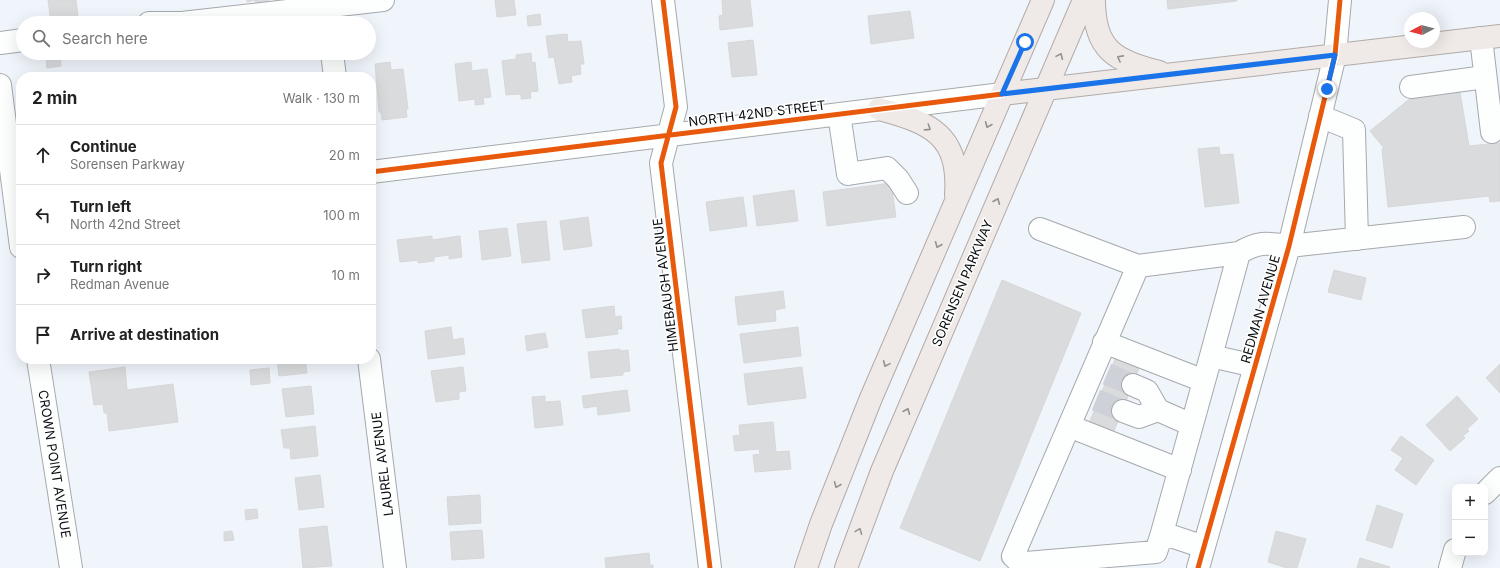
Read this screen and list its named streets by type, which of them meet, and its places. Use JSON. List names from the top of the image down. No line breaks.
{"streets":{"main road":["NORTH 42ND STREET","SORENSEN PARKWAY"],"street":["HIMEBAUGH AVENUE","REDMAN AVENUE","CROWN POINT AVENUE","LAUREL AVENUE"]},"crossings":[["NORTH 42ND STREET","SORENSEN PARKWAY"],["NORTH 42ND STREET","HIMEBAUGH AVENUE"],["NORTH 42ND STREET","REDMAN AVENUE"]],"north":"left","page":{"search":"Search here","heading":["2 min","Walk · 130 m"],"list":[["Continue","Sorensen Parkway","20 m"],["Turn left","North 42nd Street","100 m"],["Turn right","Redman Avenue","10 m"],"Arrive at destination"],"map_buttons":["+","−"]}}
